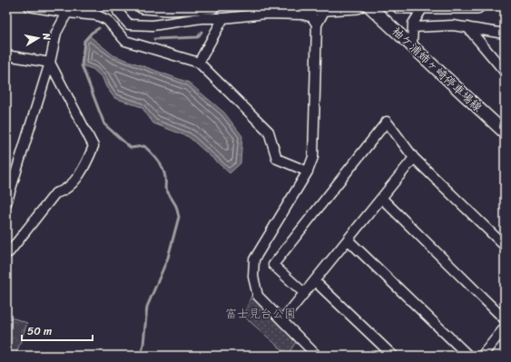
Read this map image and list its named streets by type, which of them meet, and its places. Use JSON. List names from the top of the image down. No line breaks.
{"streets":{"main road":["袖ケ浦姉ヶ崎停車場線"]},"parks":["富士見台公園"],"scale_bar":"50 m","north":"right"}
